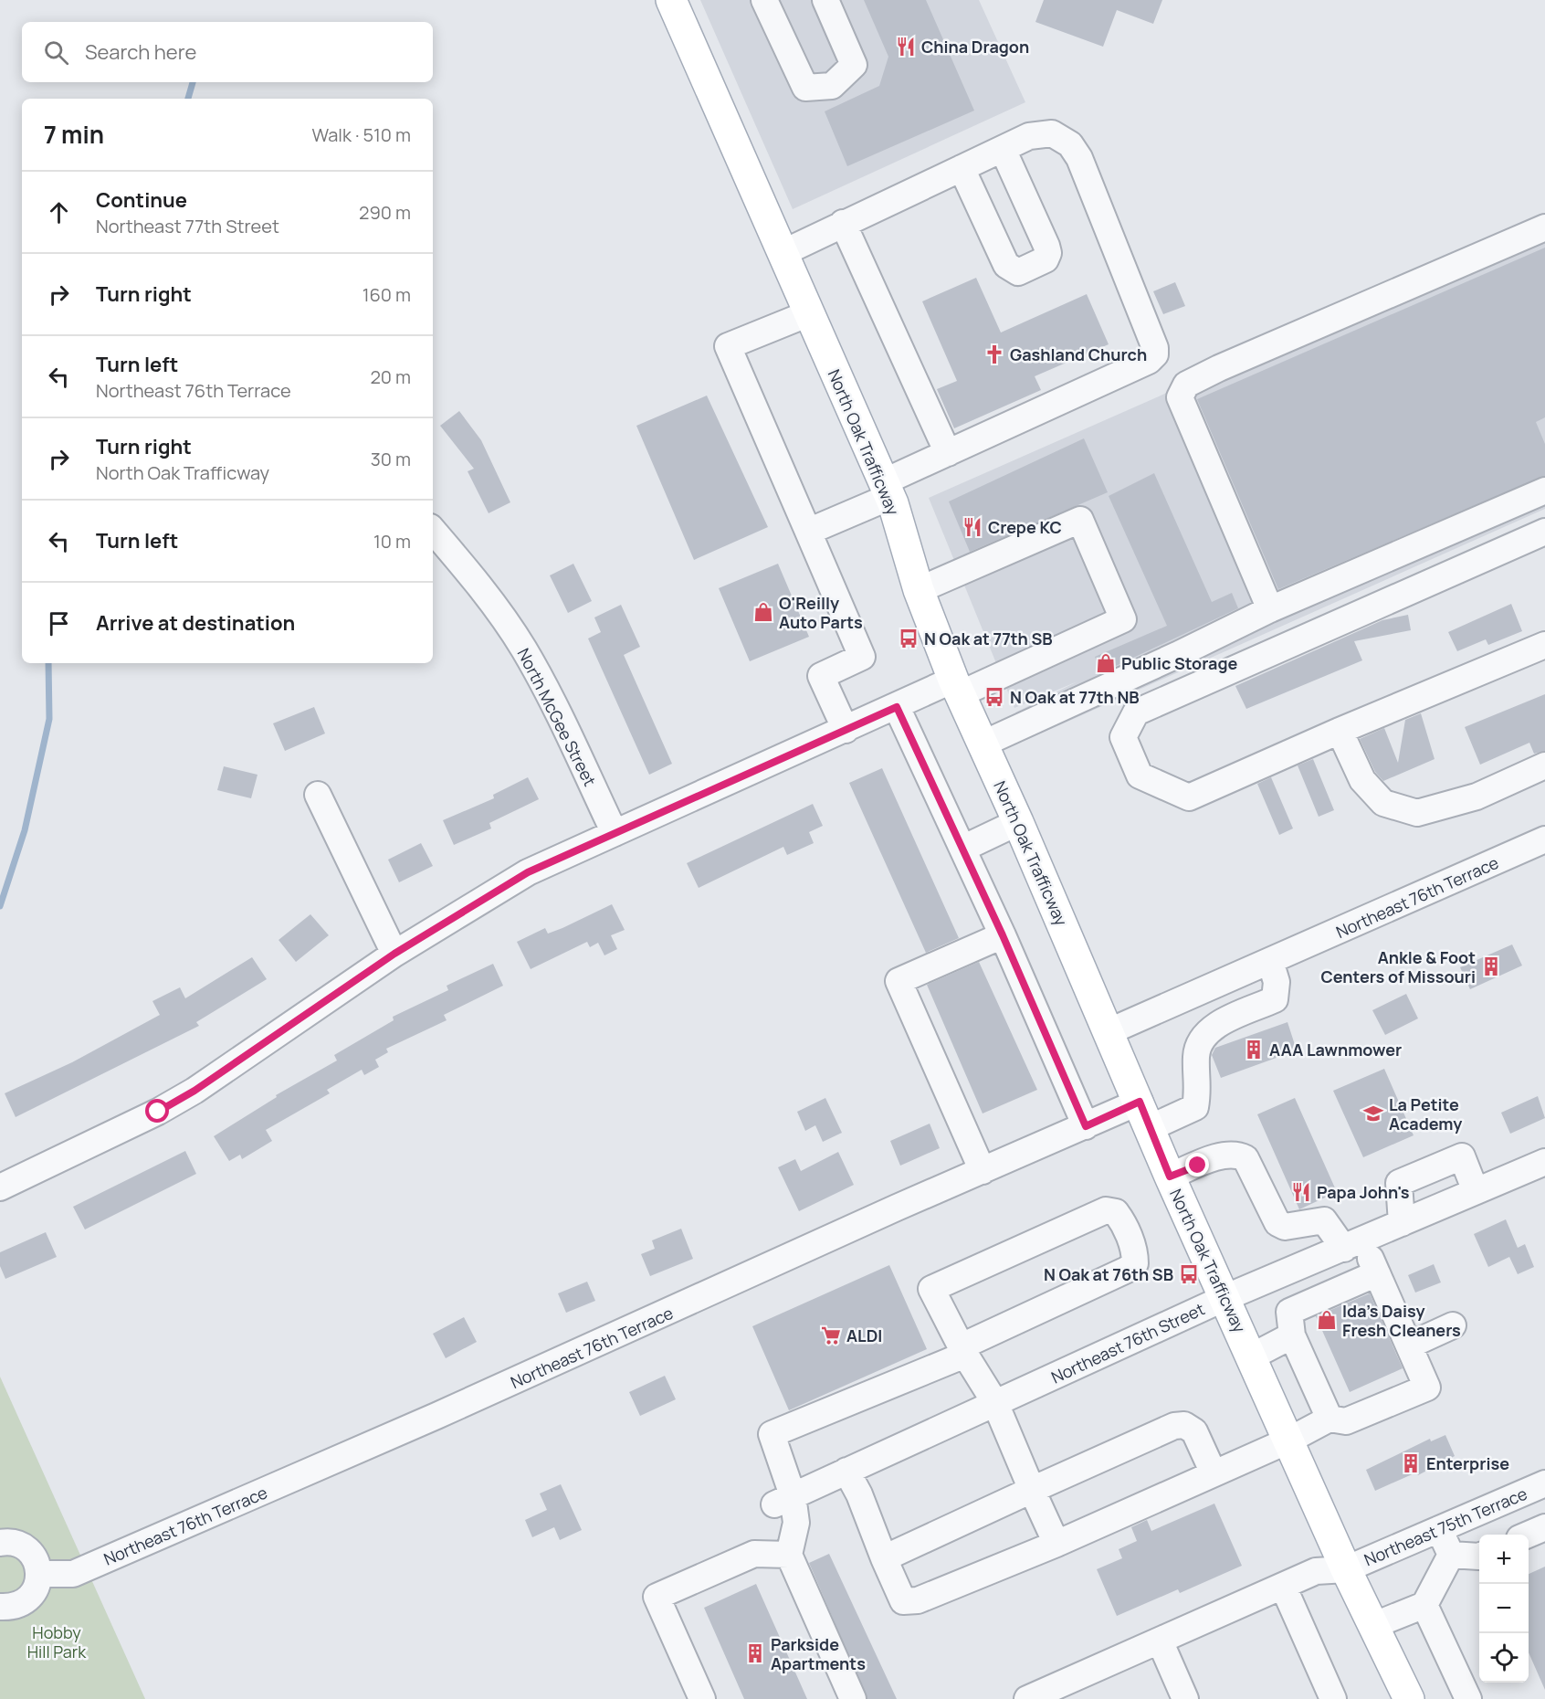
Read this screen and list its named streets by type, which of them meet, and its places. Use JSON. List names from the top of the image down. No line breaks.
{"streets":{"main road":["North Oak Trafficway"],"street":["North McGee Street","Northeast 76th Terrace","Northeast 76th Street","Northeast 75th Terrace"]},"crossings":[["North Oak Trafficway","Northeast 76th Terrace"],["North Oak Trafficway","Northeast 76th Street"],["North Oak Trafficway","Northeast 75th Terrace"]],"parks":["Hobby Hill Park"],"places":{"restaurant":["China Dragon","Crepe KC","Papa John's"],"church":["Gashland Church"],"shop":["O'Reilly Auto Parts","Public Storage","Ida's Daisy Fresh Cleaners"],"bus stop":["N Oak at 77th SB","N Oak at 77th NB","N Oak at 76th SB"],"building":["Ankle & Foot Centers of Missouri","AAA Lawnmower","Enterprise","Parkside Apartments"],"school or university":["La Petite Academy"],"supermarket":["ALDI"]},"page":{"search":"Search here","heading":["7 min","Walk · 510 m"],"list":[["Continue","Northeast 77th Street","290 m"],["Turn right","160 m"],["Turn left","Northeast 76th Terrace","20 m"],["Turn right","North Oak Trafficway","30 m"],["Turn left","10 m"],"Arrive at destination"],"map_buttons":["+","−"]}}
